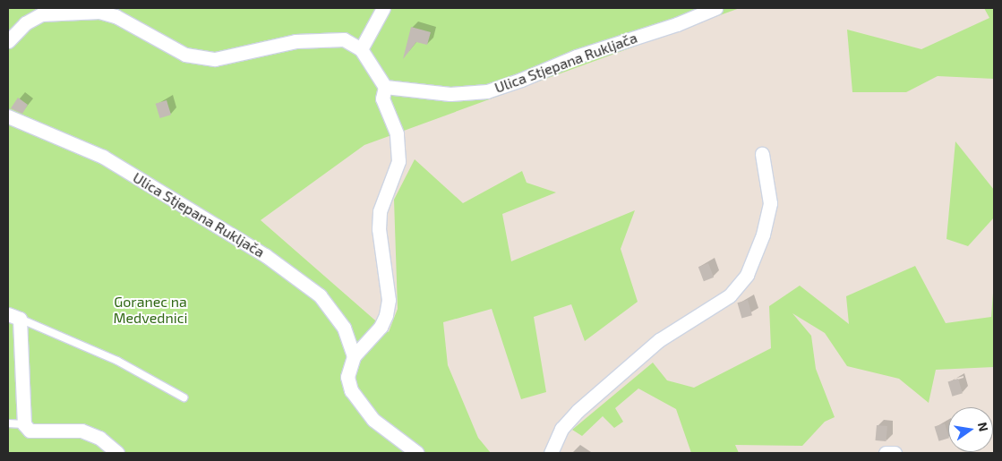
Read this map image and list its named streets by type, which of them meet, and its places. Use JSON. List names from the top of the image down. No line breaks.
{"streets":{"street":["Ulica Stjepana Rukljača"]},"parks":["Goranec na Medvednici"],"north":"right"}
